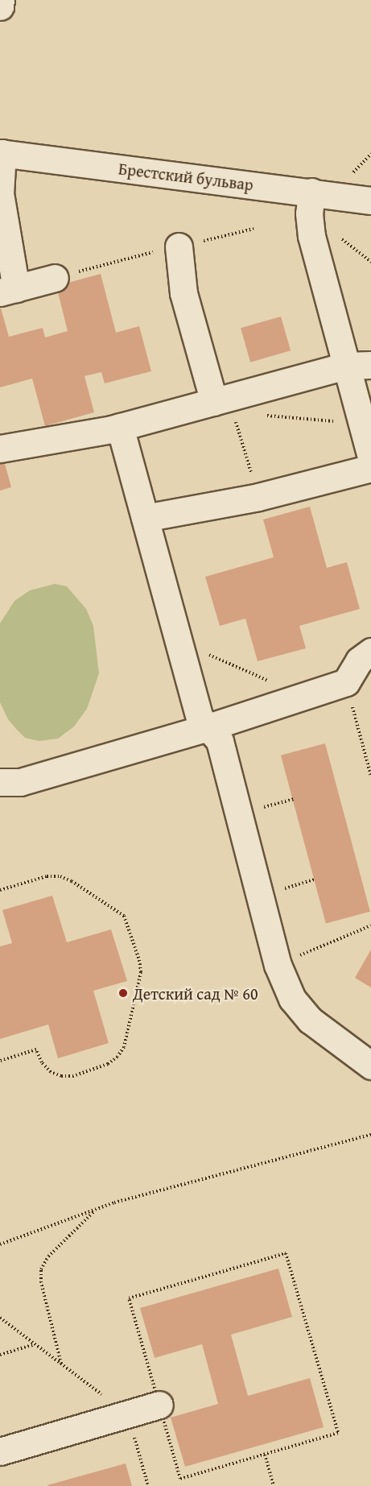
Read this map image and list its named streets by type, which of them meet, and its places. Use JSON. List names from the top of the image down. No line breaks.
{"streets":{"street":["Брестский бульвар"]},"places":["Детский сад № 60"]}
